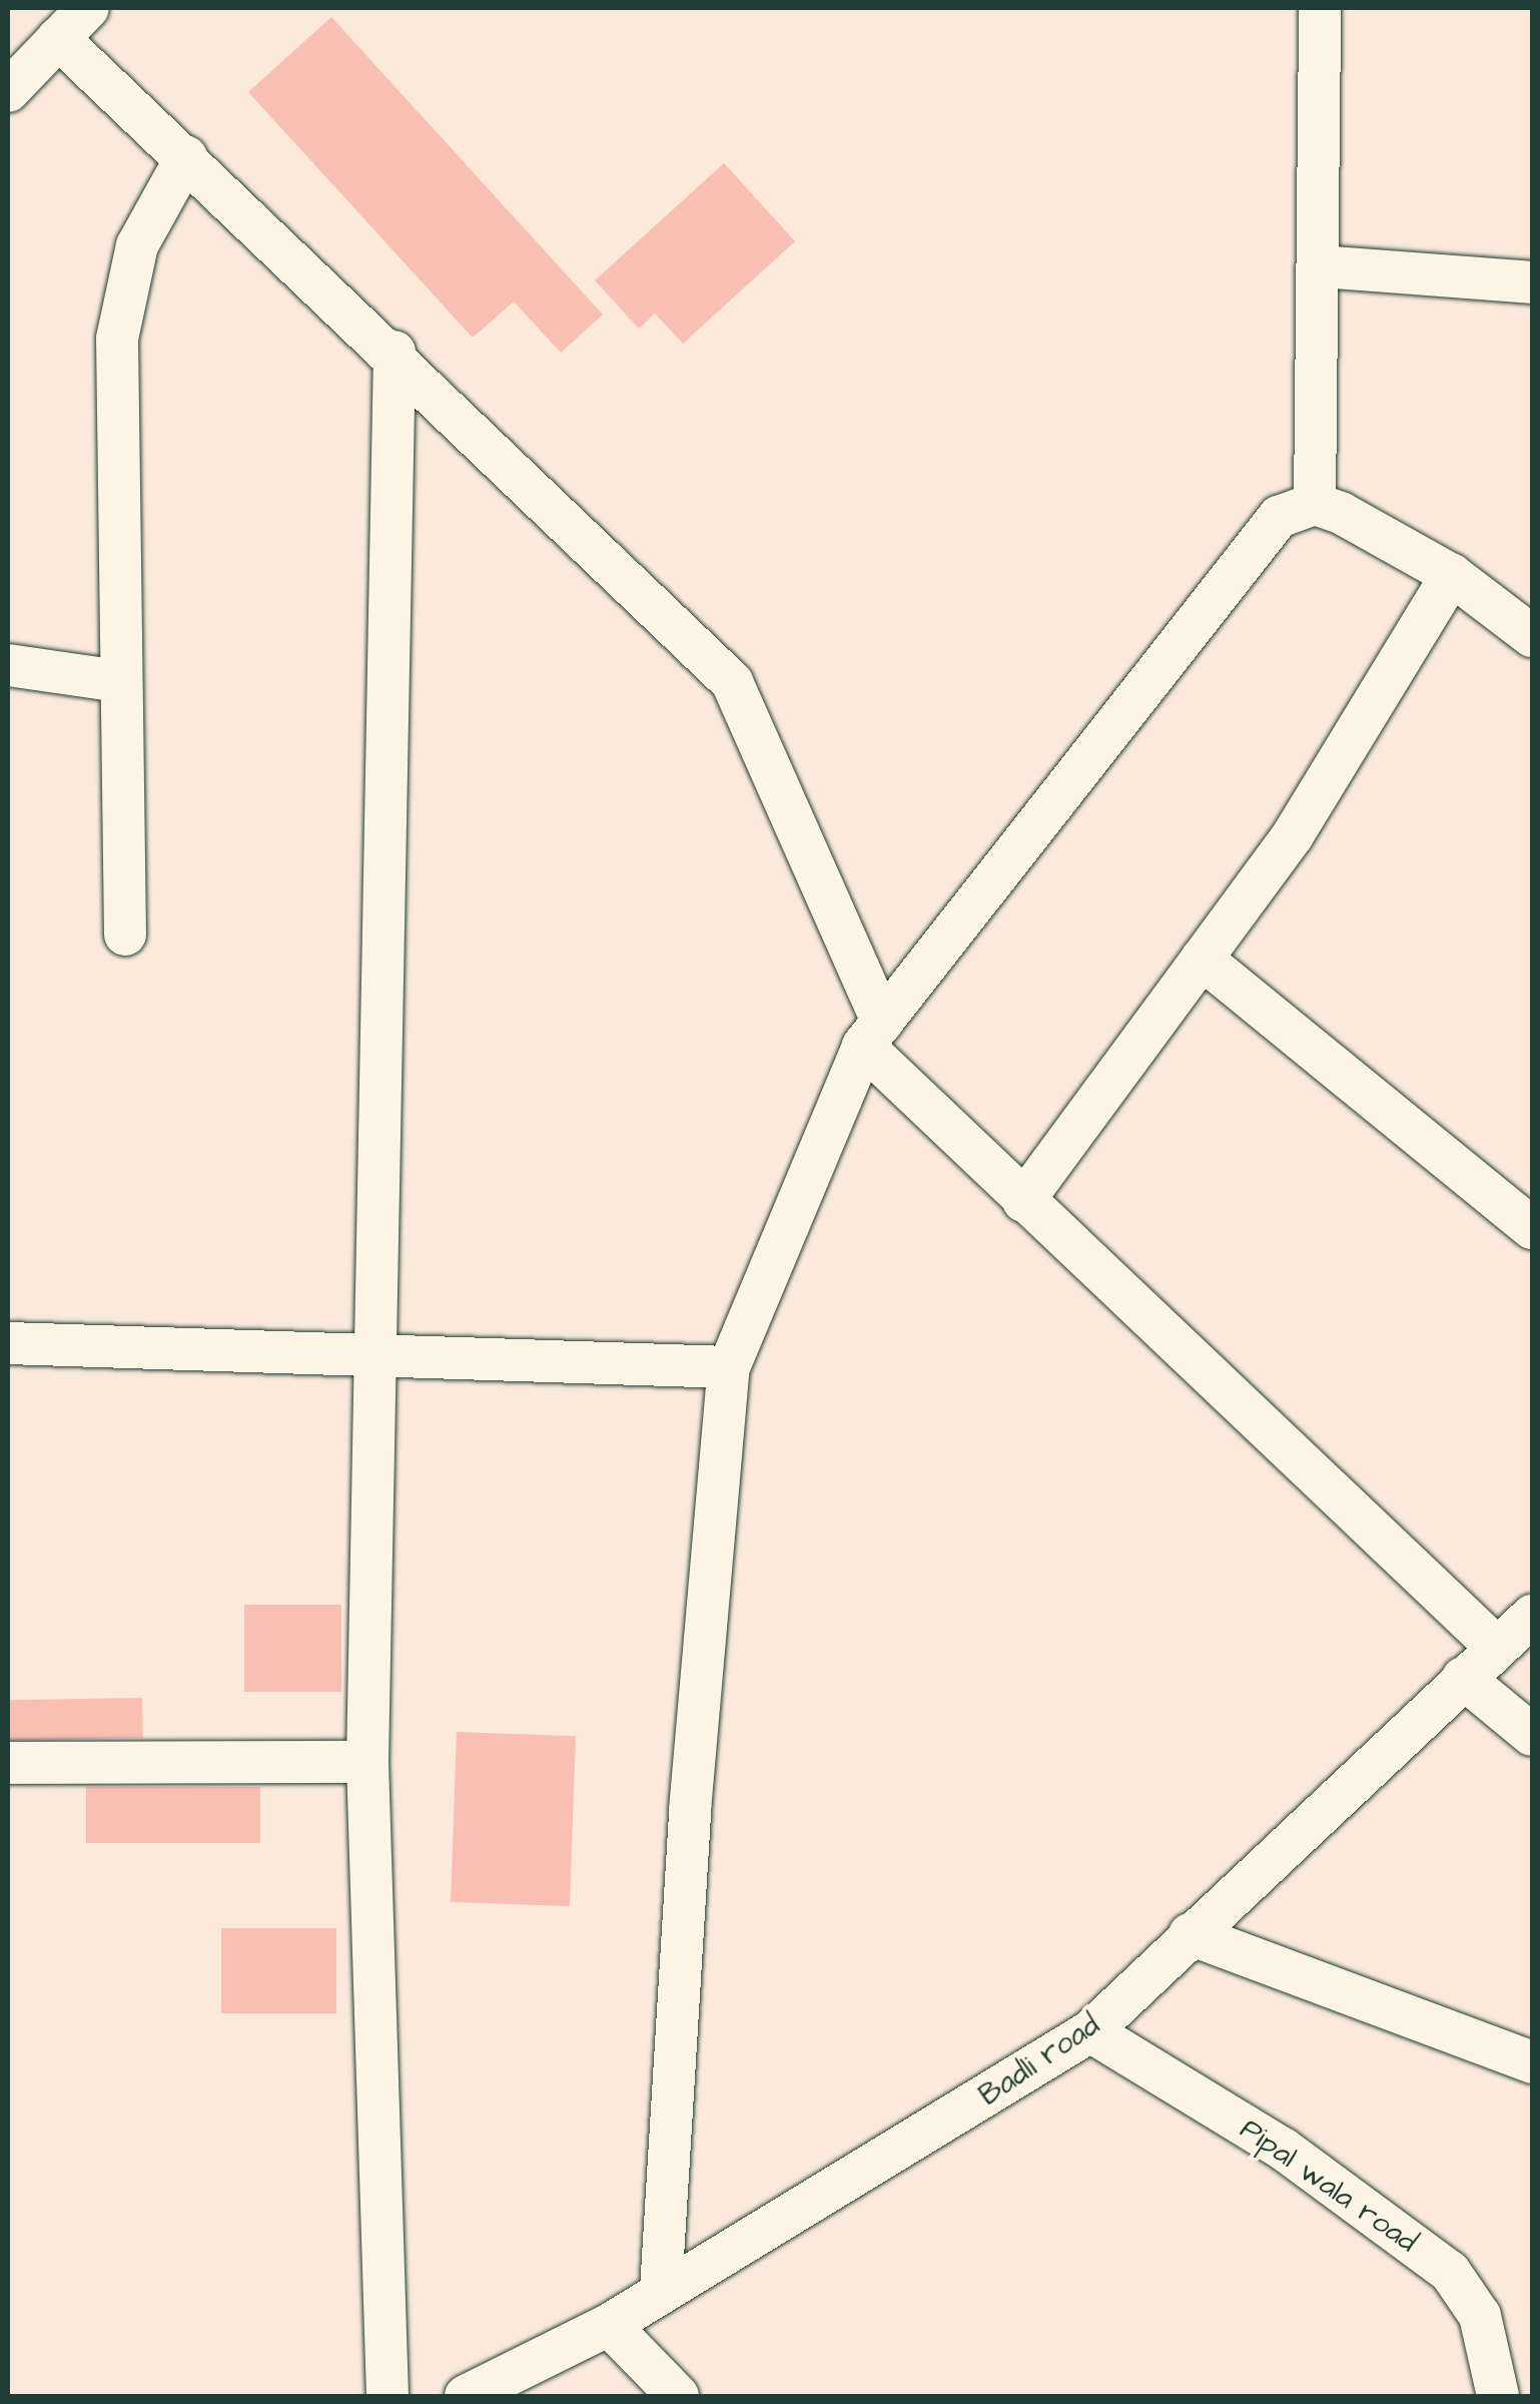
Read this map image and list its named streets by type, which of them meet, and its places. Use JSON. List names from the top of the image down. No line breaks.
{"streets":{"street":["Badli road","Pipal wala road"]},"crossings":[["Badli road","Pipal wala road"]]}
